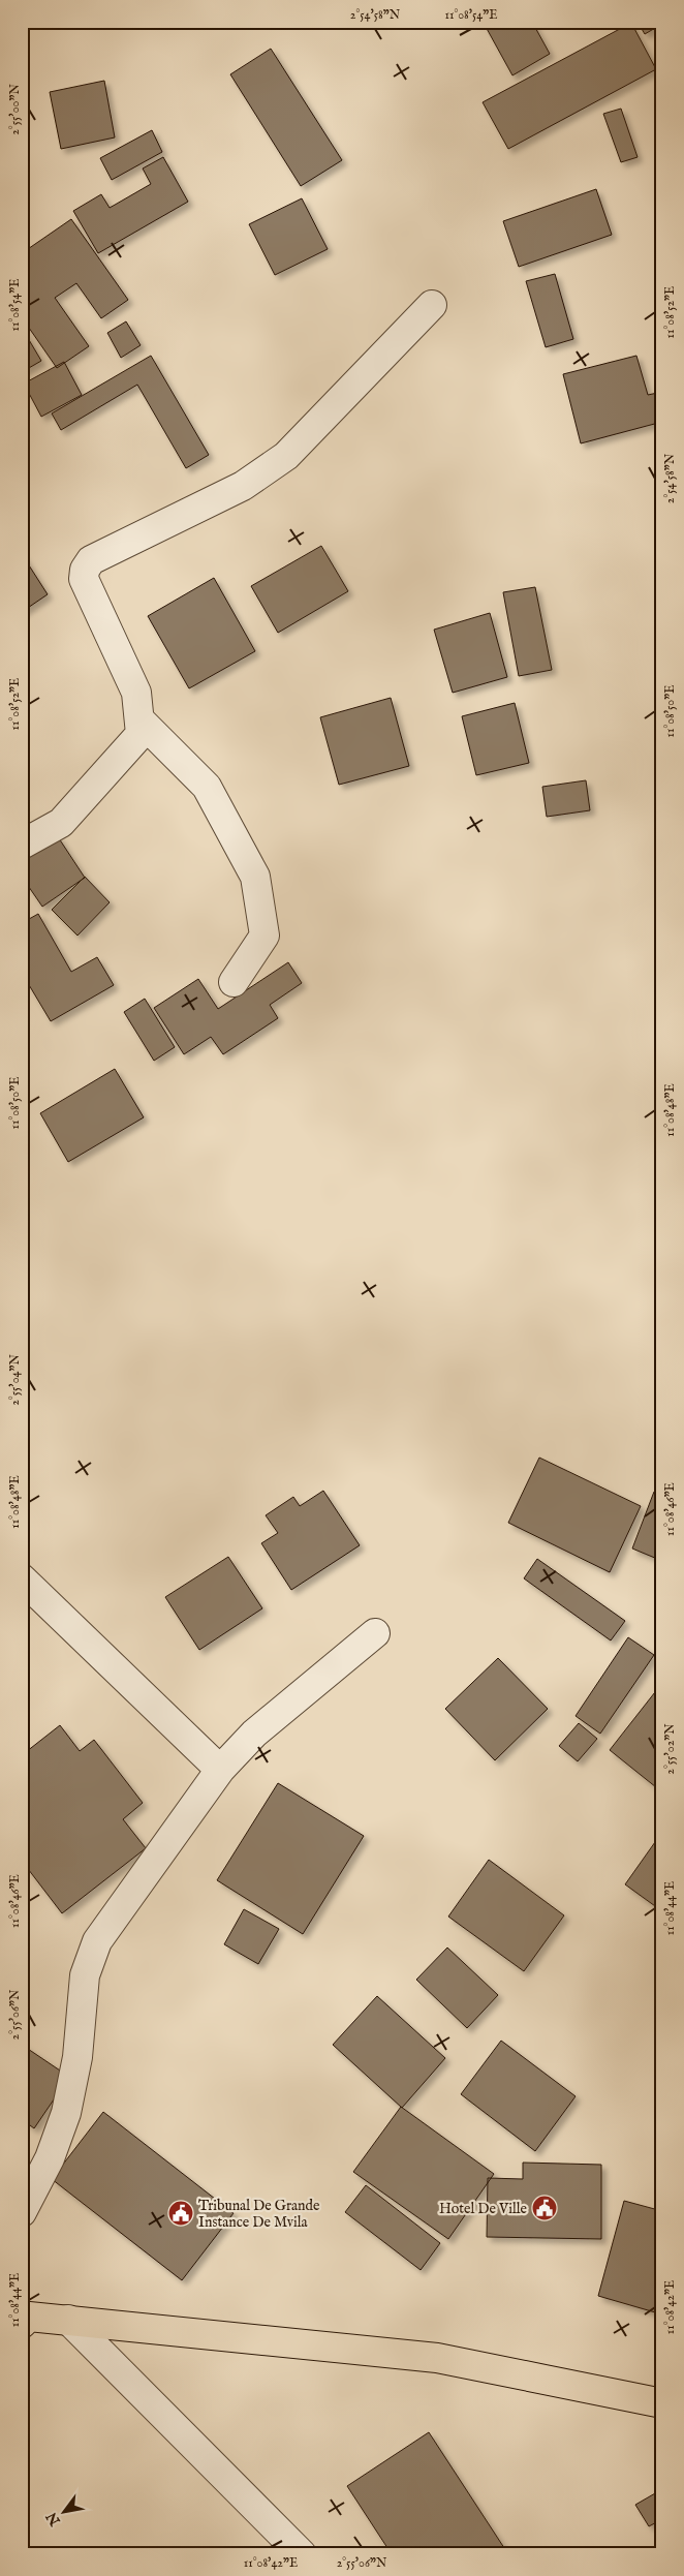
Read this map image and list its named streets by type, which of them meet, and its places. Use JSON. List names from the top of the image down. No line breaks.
{"places":{"public building":["Hotel De Ville","Tribunal De Grande Instance De Mvila"]},"north":"bottom left","coordinates":["2°54'58\"N","11°08'54\"E","2°55'00\"N","11°08'52\"E","11°08'50\"E","11°08'48\"E","2°55'04\"N","11°08'46\"E","2°55'02\"N","11°08'44\"E","2°55'06\"N","11°08'42\"E"]}
